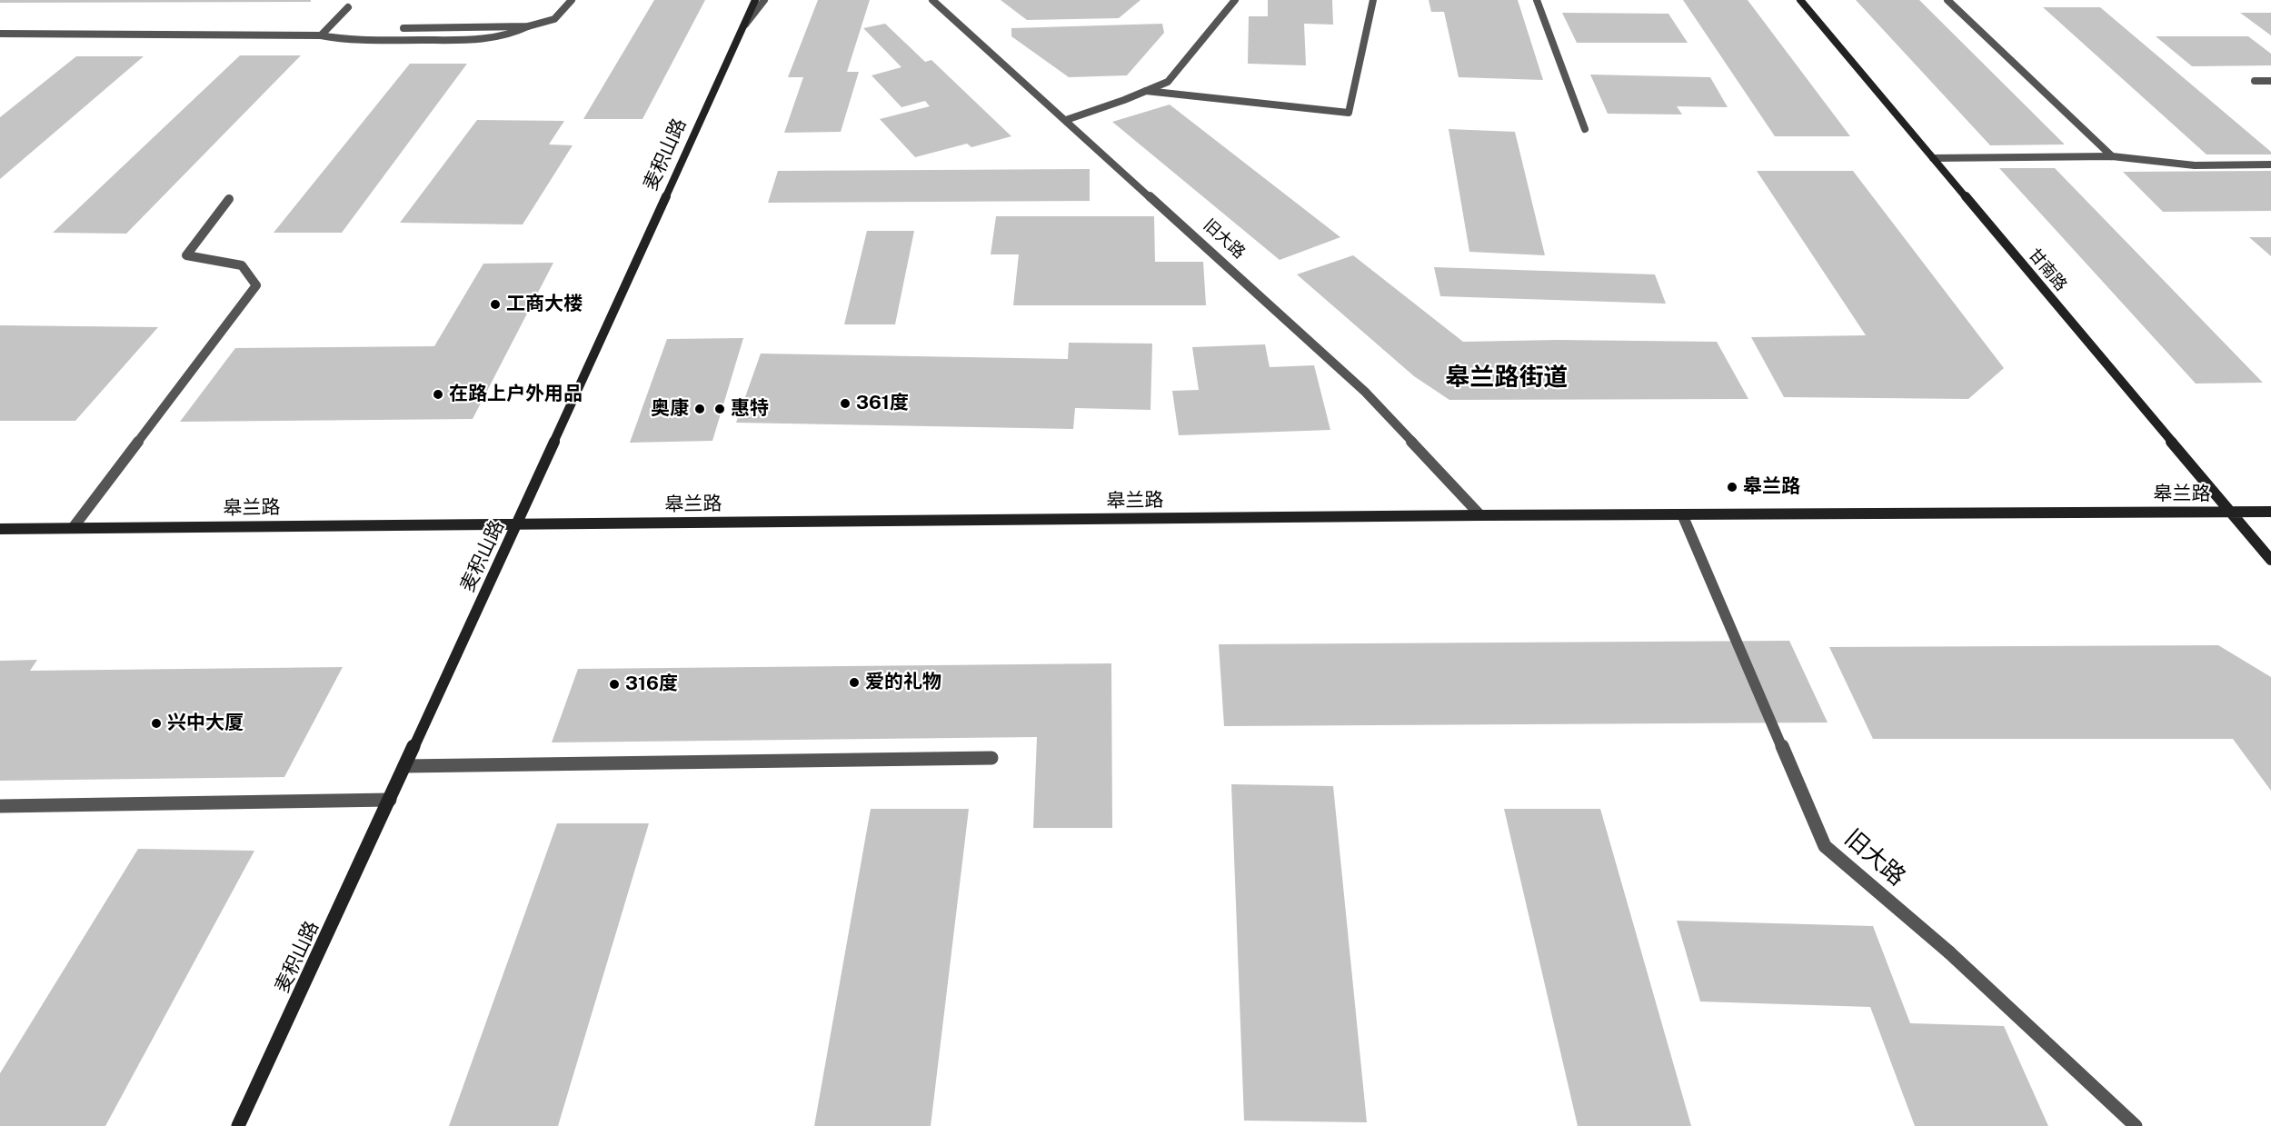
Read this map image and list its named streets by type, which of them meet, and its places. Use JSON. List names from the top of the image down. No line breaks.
{"streets":{"street":["麦积山路","旧大路","甘南路","皋兰路"]},"crossings":[["麦积山路","皋兰路"],["旧大路","皋兰路"],["甘南路","皋兰路"]],"districts":["皋兰路街道"],"places":["工商大楼","在路上户外用品","361度","奥康","惠特","皋兰路","爱的礼物","316度","兴中大厦"]}
